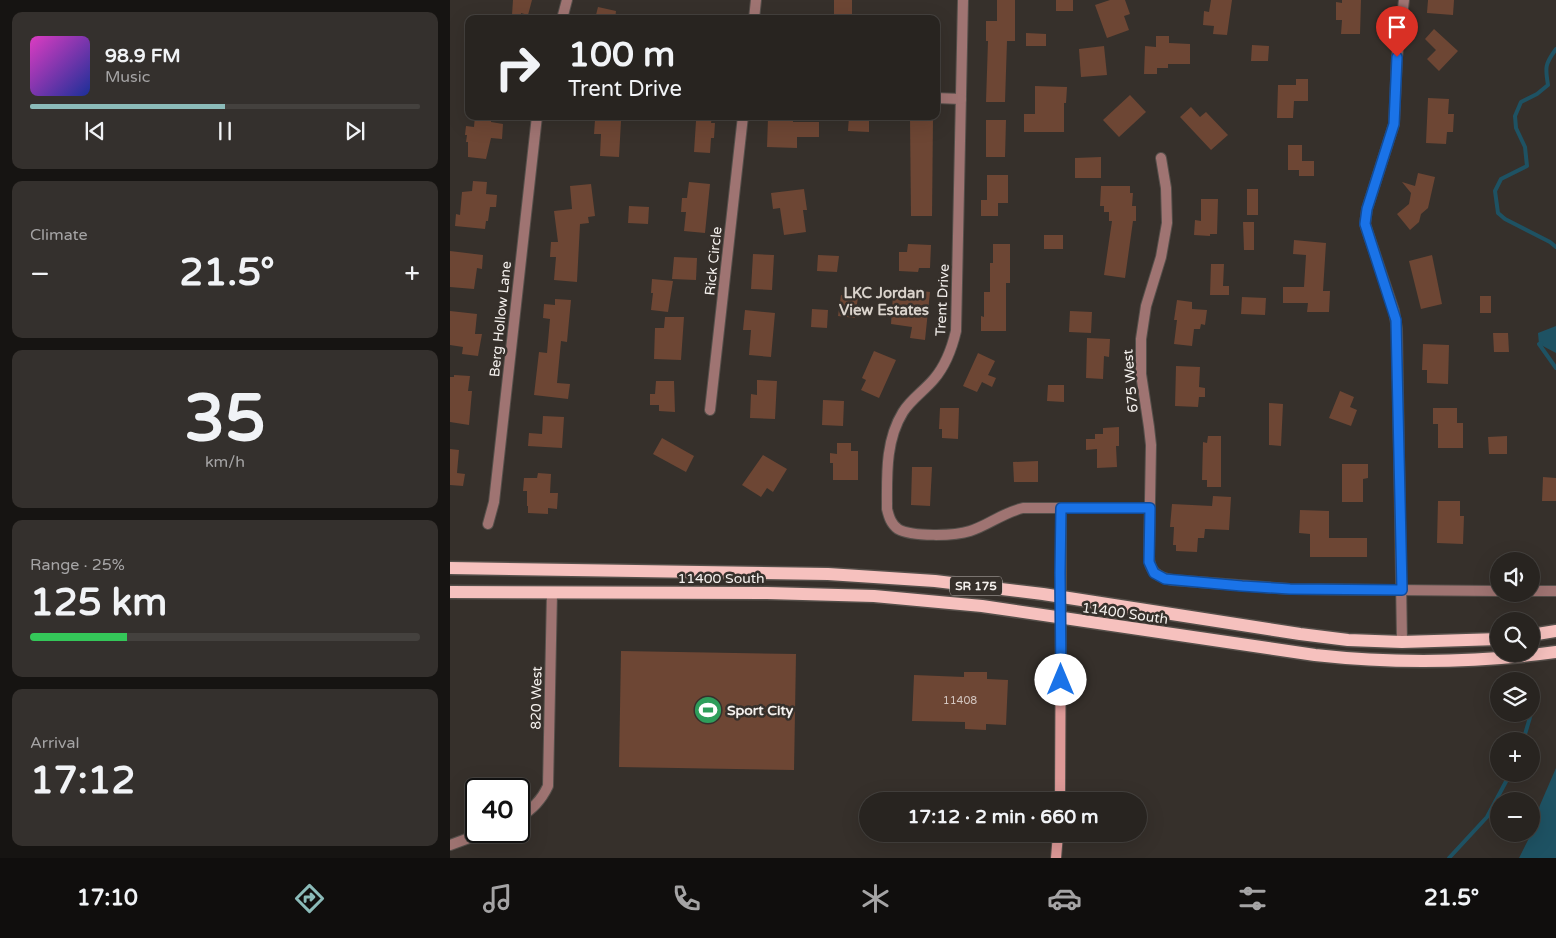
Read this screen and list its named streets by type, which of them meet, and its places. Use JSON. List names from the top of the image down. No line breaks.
{"streets":{"main road":["11400 South","SR 175"],"street":["Rick Circle","Trent Drive","Berg Hollow Lane","675 West","820 West"]},"crossings":[["Trent Drive","675 West"],["11400 South","820 West"]],"districts":["LKC Jordan View Estates"],"places":{"sports":["Sport City"]},"house_numbers":["11408"],"page":{"turn":["100 m","Trent Drive"],"song":["98.9 FM","Music"],"tile":["Climate",["35","km/h"],["Range · 25%","125 km"],["Arrival","17:12"]],"heat":["−","21.5°","+"],"map_buttons":["+","−"],"limit":"40","trip":"17:12 · 2 min · 660 m","tabs":["17:10","21.5°"]}}
